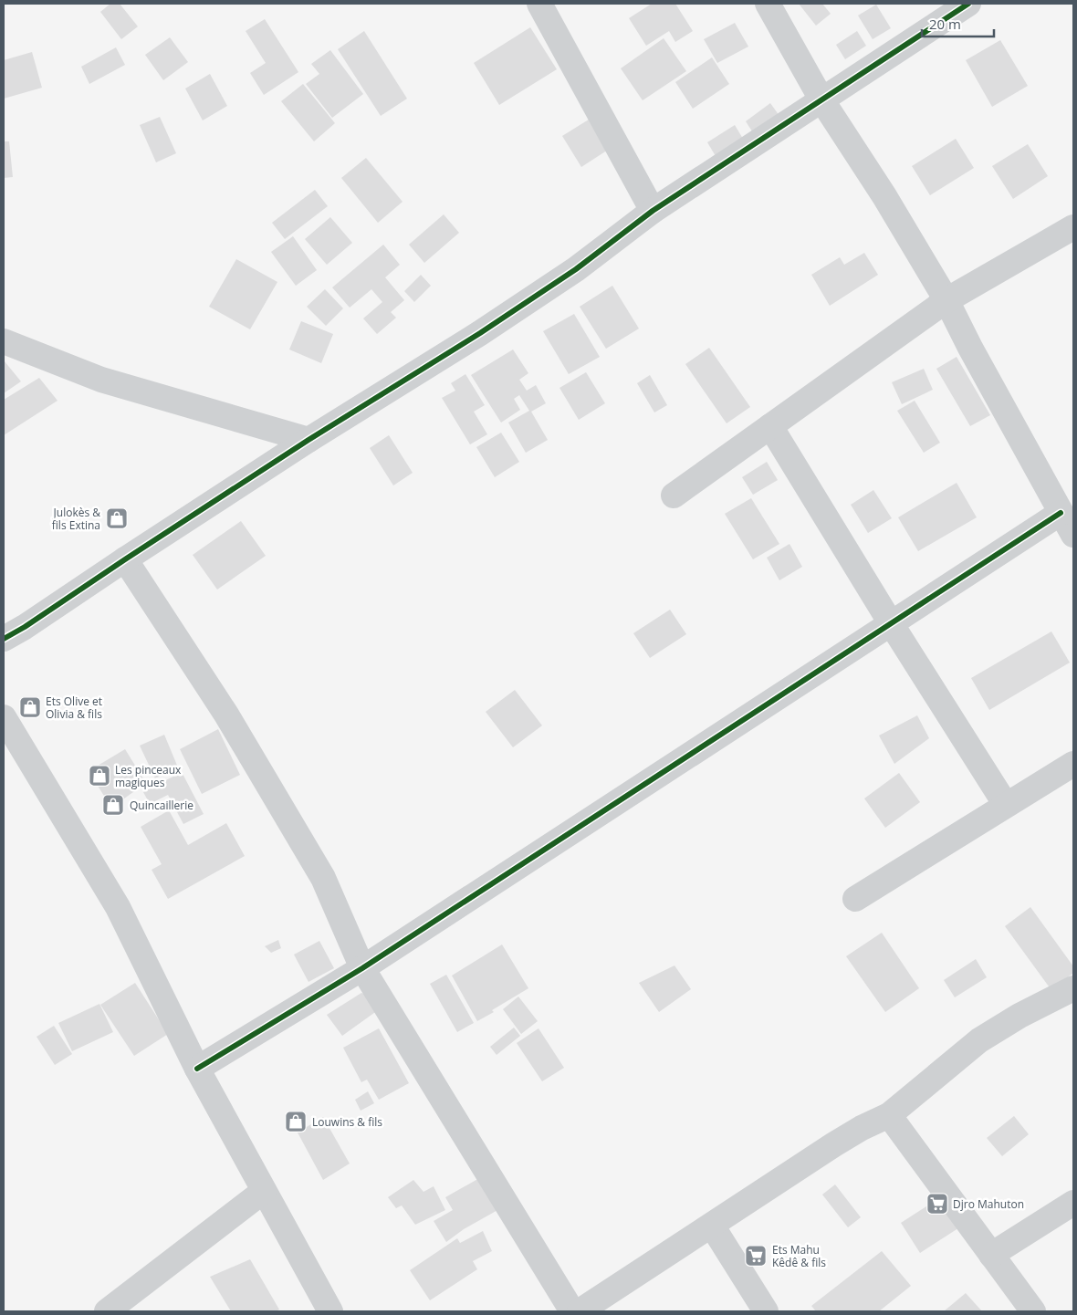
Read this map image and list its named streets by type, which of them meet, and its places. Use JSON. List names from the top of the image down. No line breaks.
{"places":{"shop":["Julokès & fils Extina","Ets Olive et Olivia & fils","Les pinceaux magiques","Quincaillerie","Louwins & fils"],"supermarket":["Djro Mahuton","Ets Mahu Kêdê & fils"]},"scale_bar":"20 m"}
